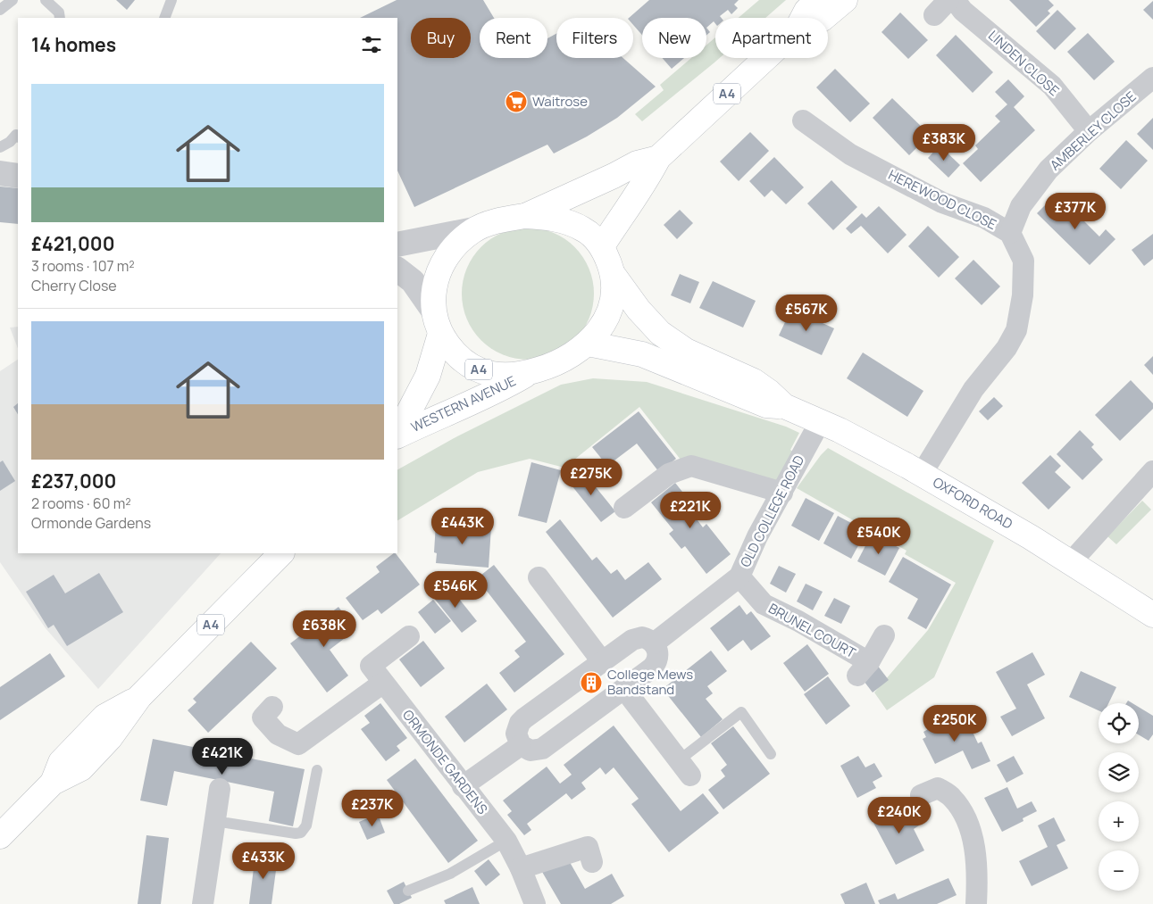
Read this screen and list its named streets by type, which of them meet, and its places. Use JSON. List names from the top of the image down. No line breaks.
{"streets":{"main road":["A4","WESTERN AVENUE","OXFORD ROAD"],"street":["LINDEN CLOSE","AMBERLEY CLOSE","HEREWOOD CLOSE","OLD COLLEGE ROAD","BRUNEL COURT","ORMONDE GARDENS"]},"crossings":[["LINDEN CLOSE","AMBERLEY CLOSE"],["A4","WESTERN AVENUE"],["A4","OXFORD ROAD"],["AMBERLEY CLOSE","HEREWOOD CLOSE"],["HEREWOOD CLOSE","OXFORD ROAD"],["OXFORD ROAD","OLD COLLEGE ROAD"],["OLD COLLEGE ROAD","BRUNEL COURT"]],"places":{"supermarket":["Waitrose"],"building":["College Mews Bandstand"]},"page":{"chip":["Buy","Rent","Filters","New","Apartment"],"heading":"14 homes","list":[{"name":"£421,000","note":"3 rooms · 107 m² · Cherry Close"},{"name":"£237,000","note":"2 rooms · 60 m² · Ormonde Gardens"}],"price":["£383K","£377K","£567K","£275K","£221K","£443K","£540K","£546K","£638K","£250K","£421K","£237K","£240K","£433K"],"map_buttons":["+","−"]}}
